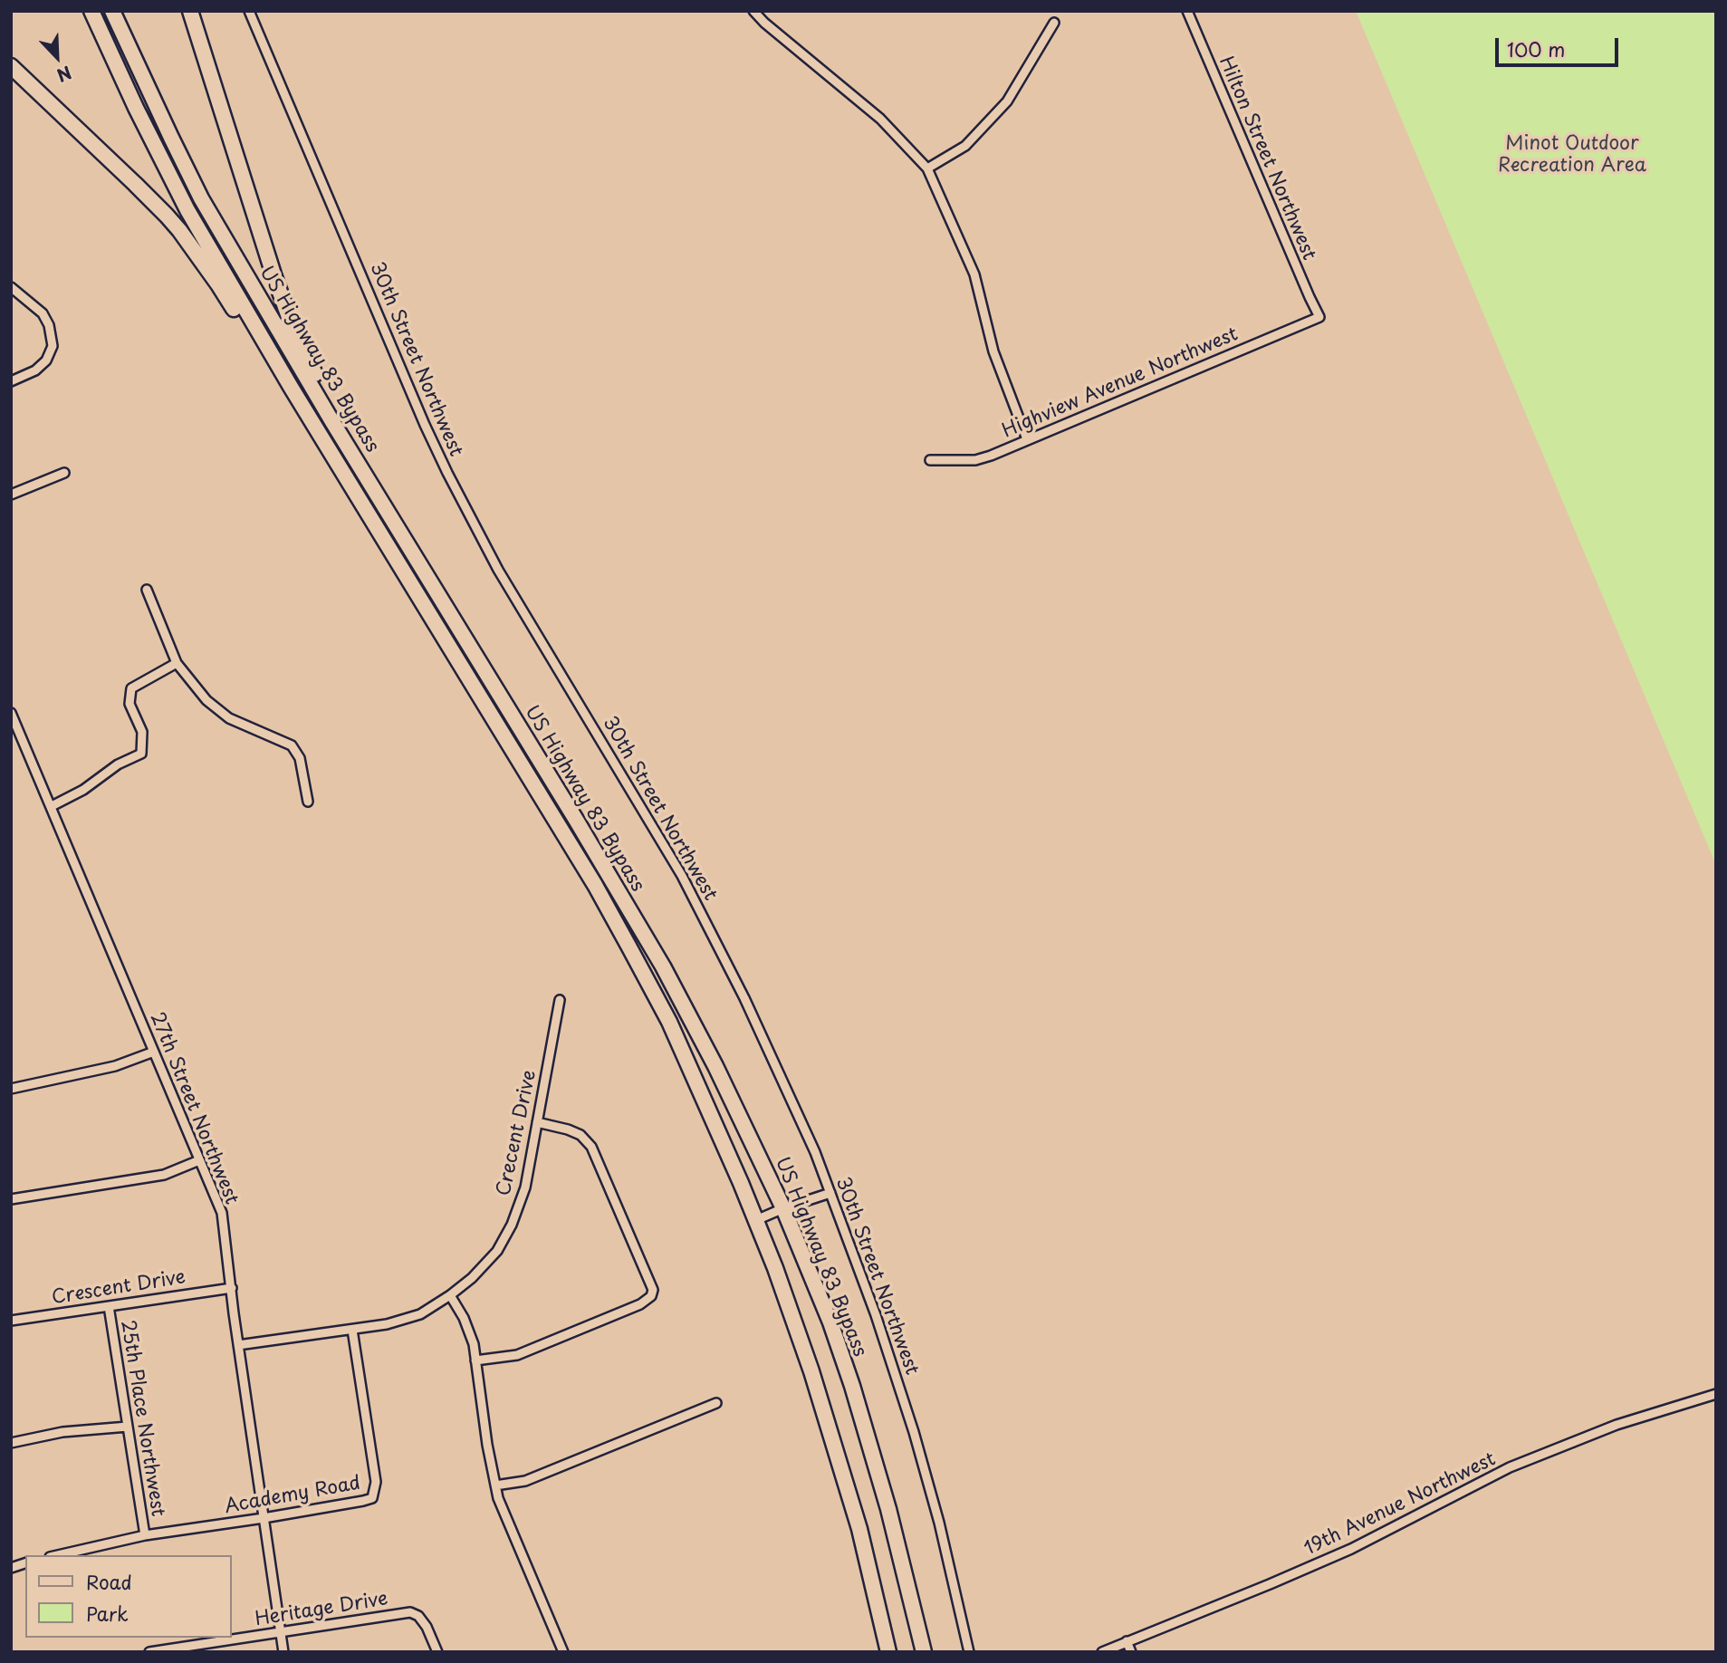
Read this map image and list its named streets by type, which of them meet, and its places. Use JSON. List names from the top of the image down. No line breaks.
{"streets":{"highway":["US Highway 83 Bypass"],"street":["Hilton Street Northwest","30th Street Northwest","Highview Avenue Northwest","27th Street Northwest","Crecent Drive","Crescent Drive","25th Place Northwest","Academy Road","19th Avenue Northwest","Heritage Drive"]},"crossings":[["Hilton Street Northwest","Highview Avenue Northwest"],["27th Street Northwest","Crecent Drive"],["27th Street Northwest","Crescent Drive"],["27th Street Northwest","Academy Road"],["27th Street Northwest","Heritage Drive"],["Crecent Drive","Academy Road"],["Crescent Drive","25th Place Northwest"],["25th Place Northwest","Academy Road"]],"parks":["Minot Outdoor Recreation Area"],"legend":["Road","Park"],"scale_bar":"100 m","north":"bottom right"}
